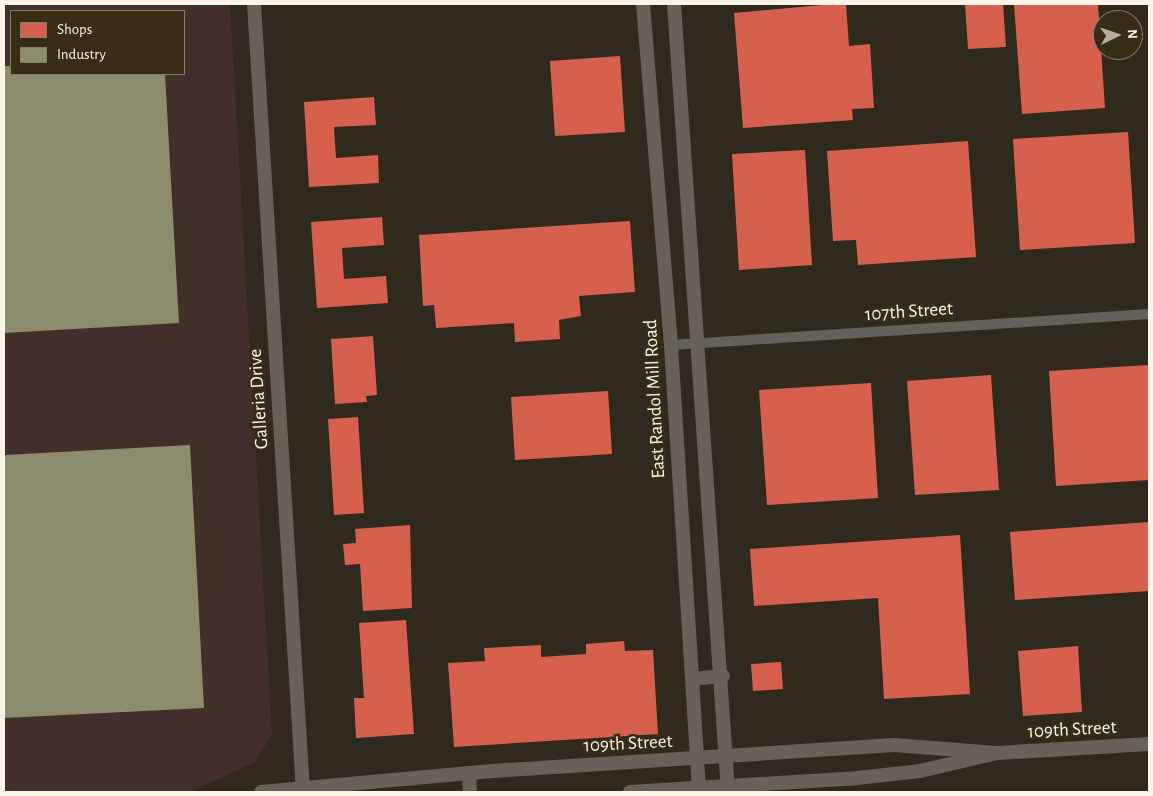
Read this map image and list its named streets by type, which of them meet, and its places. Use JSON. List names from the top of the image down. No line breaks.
{"streets":{"street":["107th Street","Galleria Drive","East Randol Mill Road","109th Street"]},"crossings":[["107th Street","East Randol Mill Road"],["Galleria Drive","109th Street"],["East Randol Mill Road","109th Street"]],"legend":["Shops","Industry"],"north":"right"}
